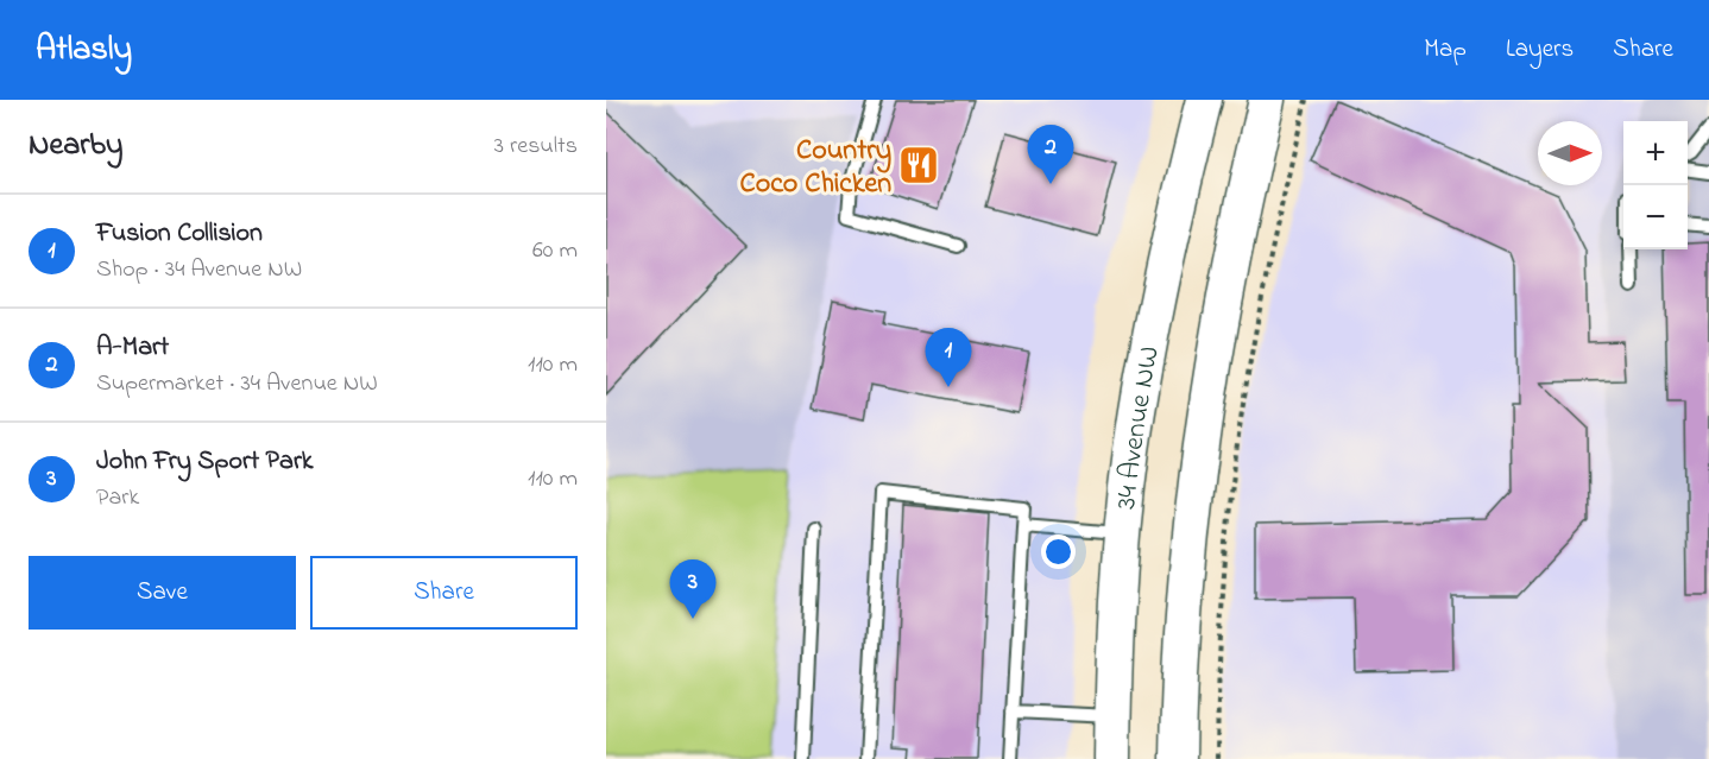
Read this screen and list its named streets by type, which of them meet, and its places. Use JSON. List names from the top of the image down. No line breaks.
{"streets":{"main road":["34 Avenue NW"]},"places":{"restaurant":["Country Coco Chicken"]},"north":"right","page":{"header":"Atlasly","nav":["Map","Layers","Share"],"heading":["Nearby","3 results"],"map_buttons":["+","−"],"pins":["2","1","3"],"list":[{"mark":"1","name":"Fusion Collision","note":"Shop · 34 Avenue NW","value":"60 m"},{"mark":"2","name":"A-Mart","note":"Supermarket · 34 Avenue NW","value":"110 m"},{"mark":"3","name":"John Fry Sport Park","note":"Park","value":"110 m"}],"buttons":["Save","Share"]}}
